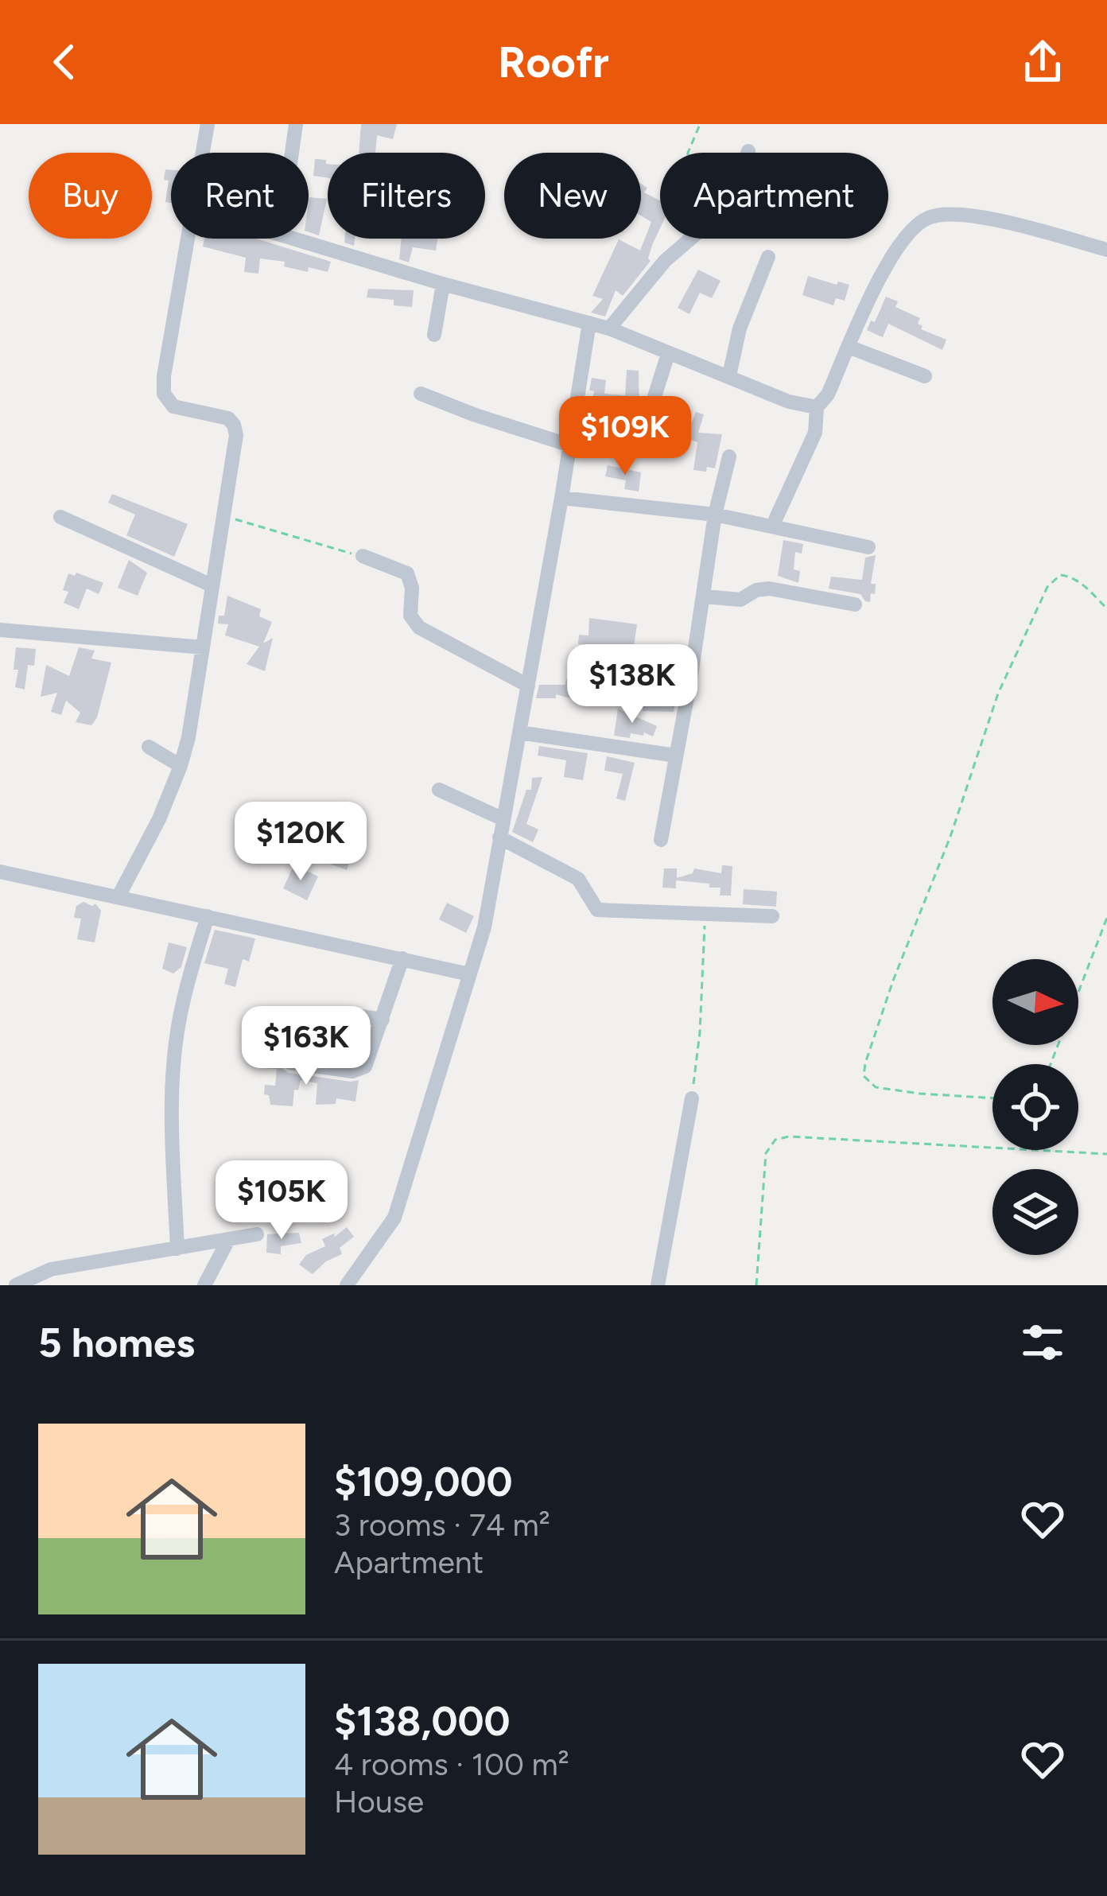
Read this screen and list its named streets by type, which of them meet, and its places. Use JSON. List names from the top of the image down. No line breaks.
{"north":"right","page":{"header":"Roofr","chip":["Buy","Rent","Filters","New","Apartment"],"price":["$109K","$138K","$120K","$163K","$105K"],"heading":"5 homes","list":[{"name":"$109,000","note":"3 rooms · 74 m² · Apartment"},{"name":"$138,000","note":"4 rooms · 100 m² · House"}]}}
